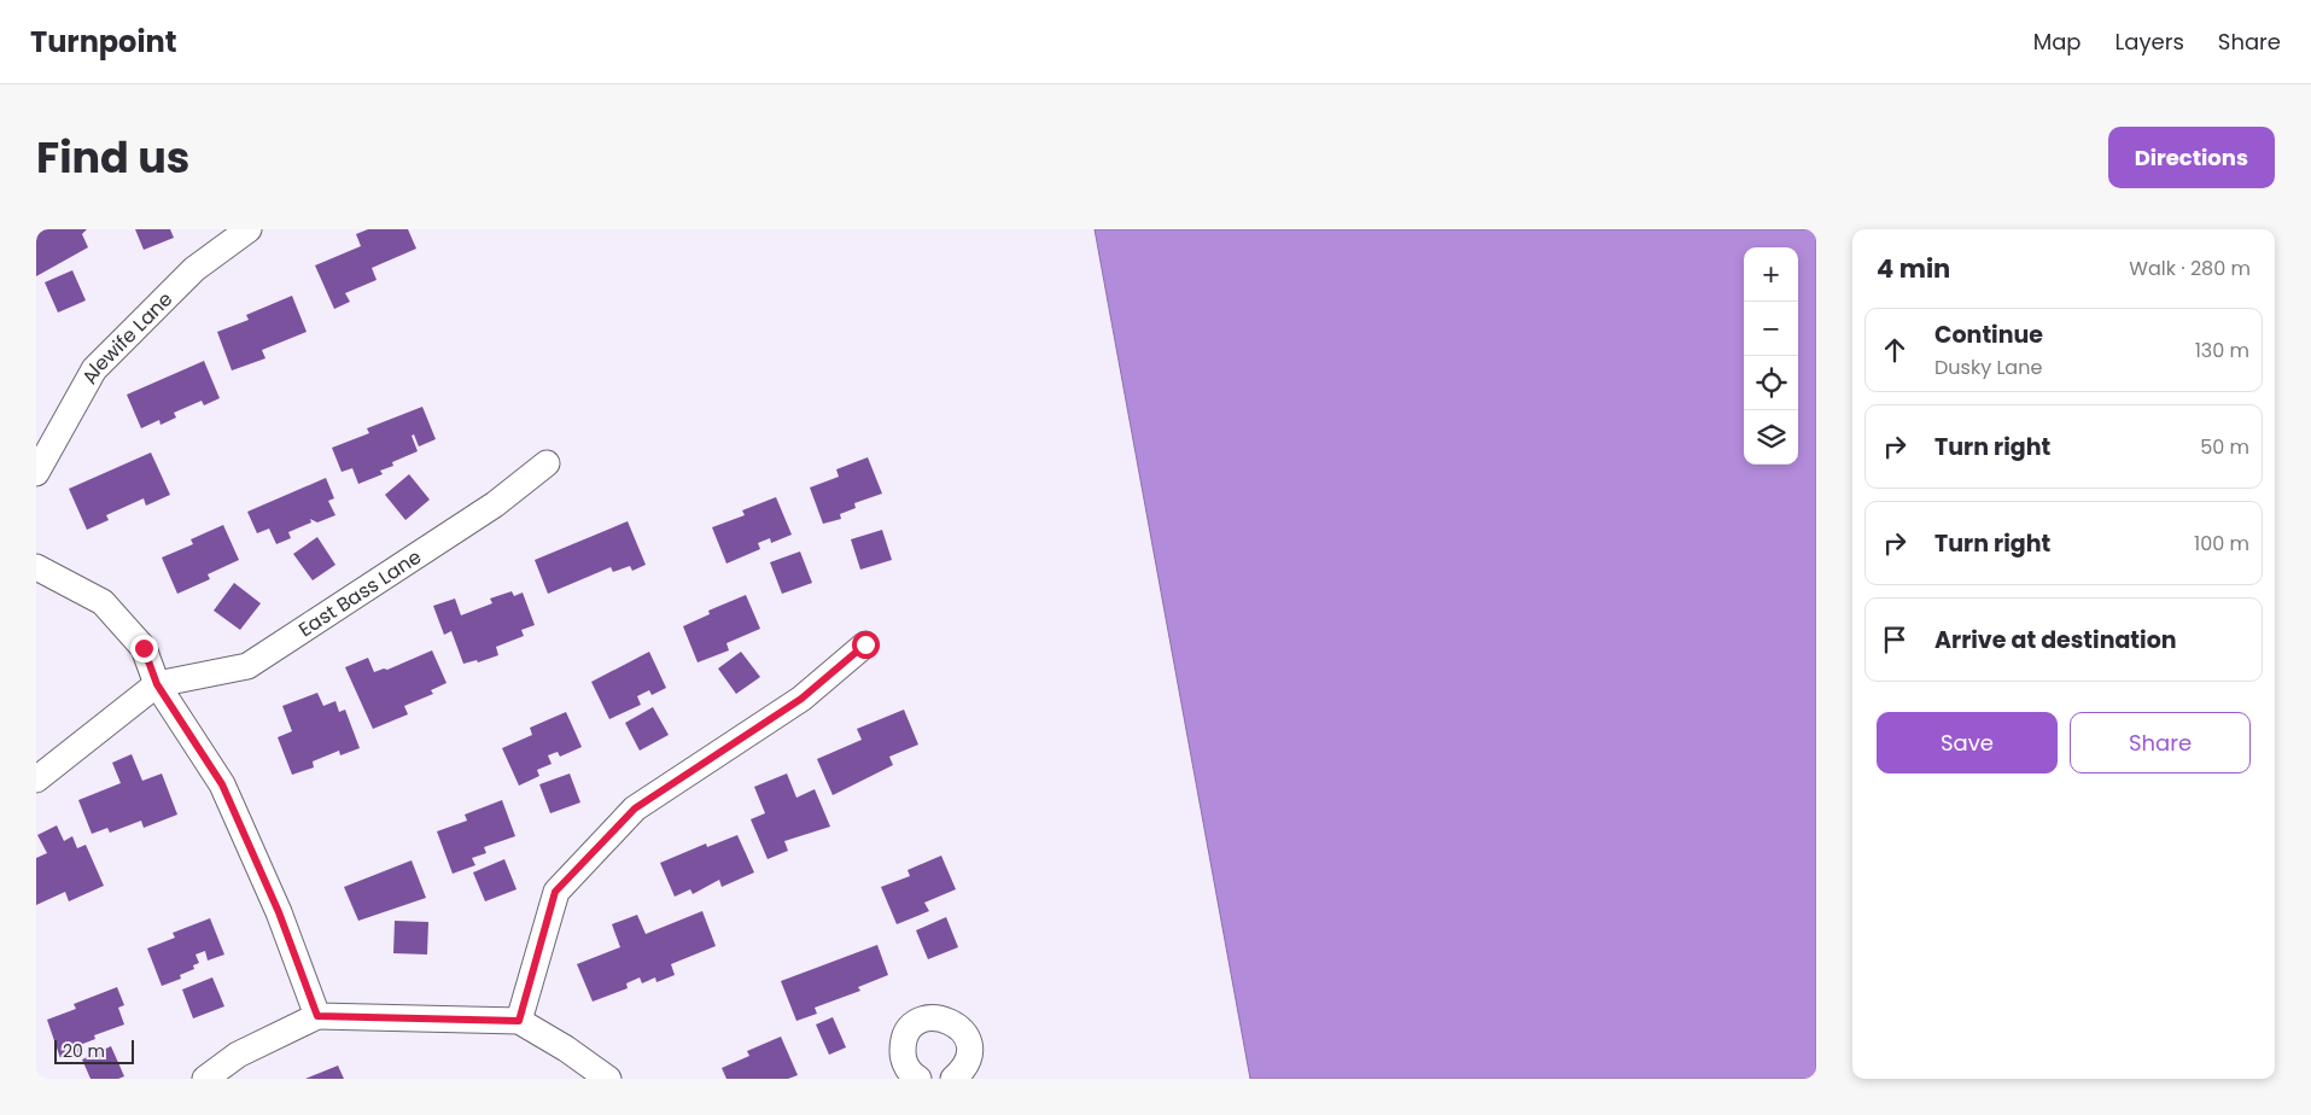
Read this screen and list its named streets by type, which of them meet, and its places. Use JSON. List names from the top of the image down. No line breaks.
{"streets":{"street":["Alewife Lane","East Bass Lane"]},"scale_bar":"20 m","page":{"header":"Turnpoint","nav":["Map","Layers","Share"],"title":"Find us","buttons":["Directions",["Save","Share"]],"heading":["4 min","Walk · 280 m"],"map_buttons":["+","−"],"list":[["Continue","Dusky Lane","130 m"],["Turn right","50 m"],["Turn right","100 m"],"Arrive at destination"],"scale":"20 m"}}
